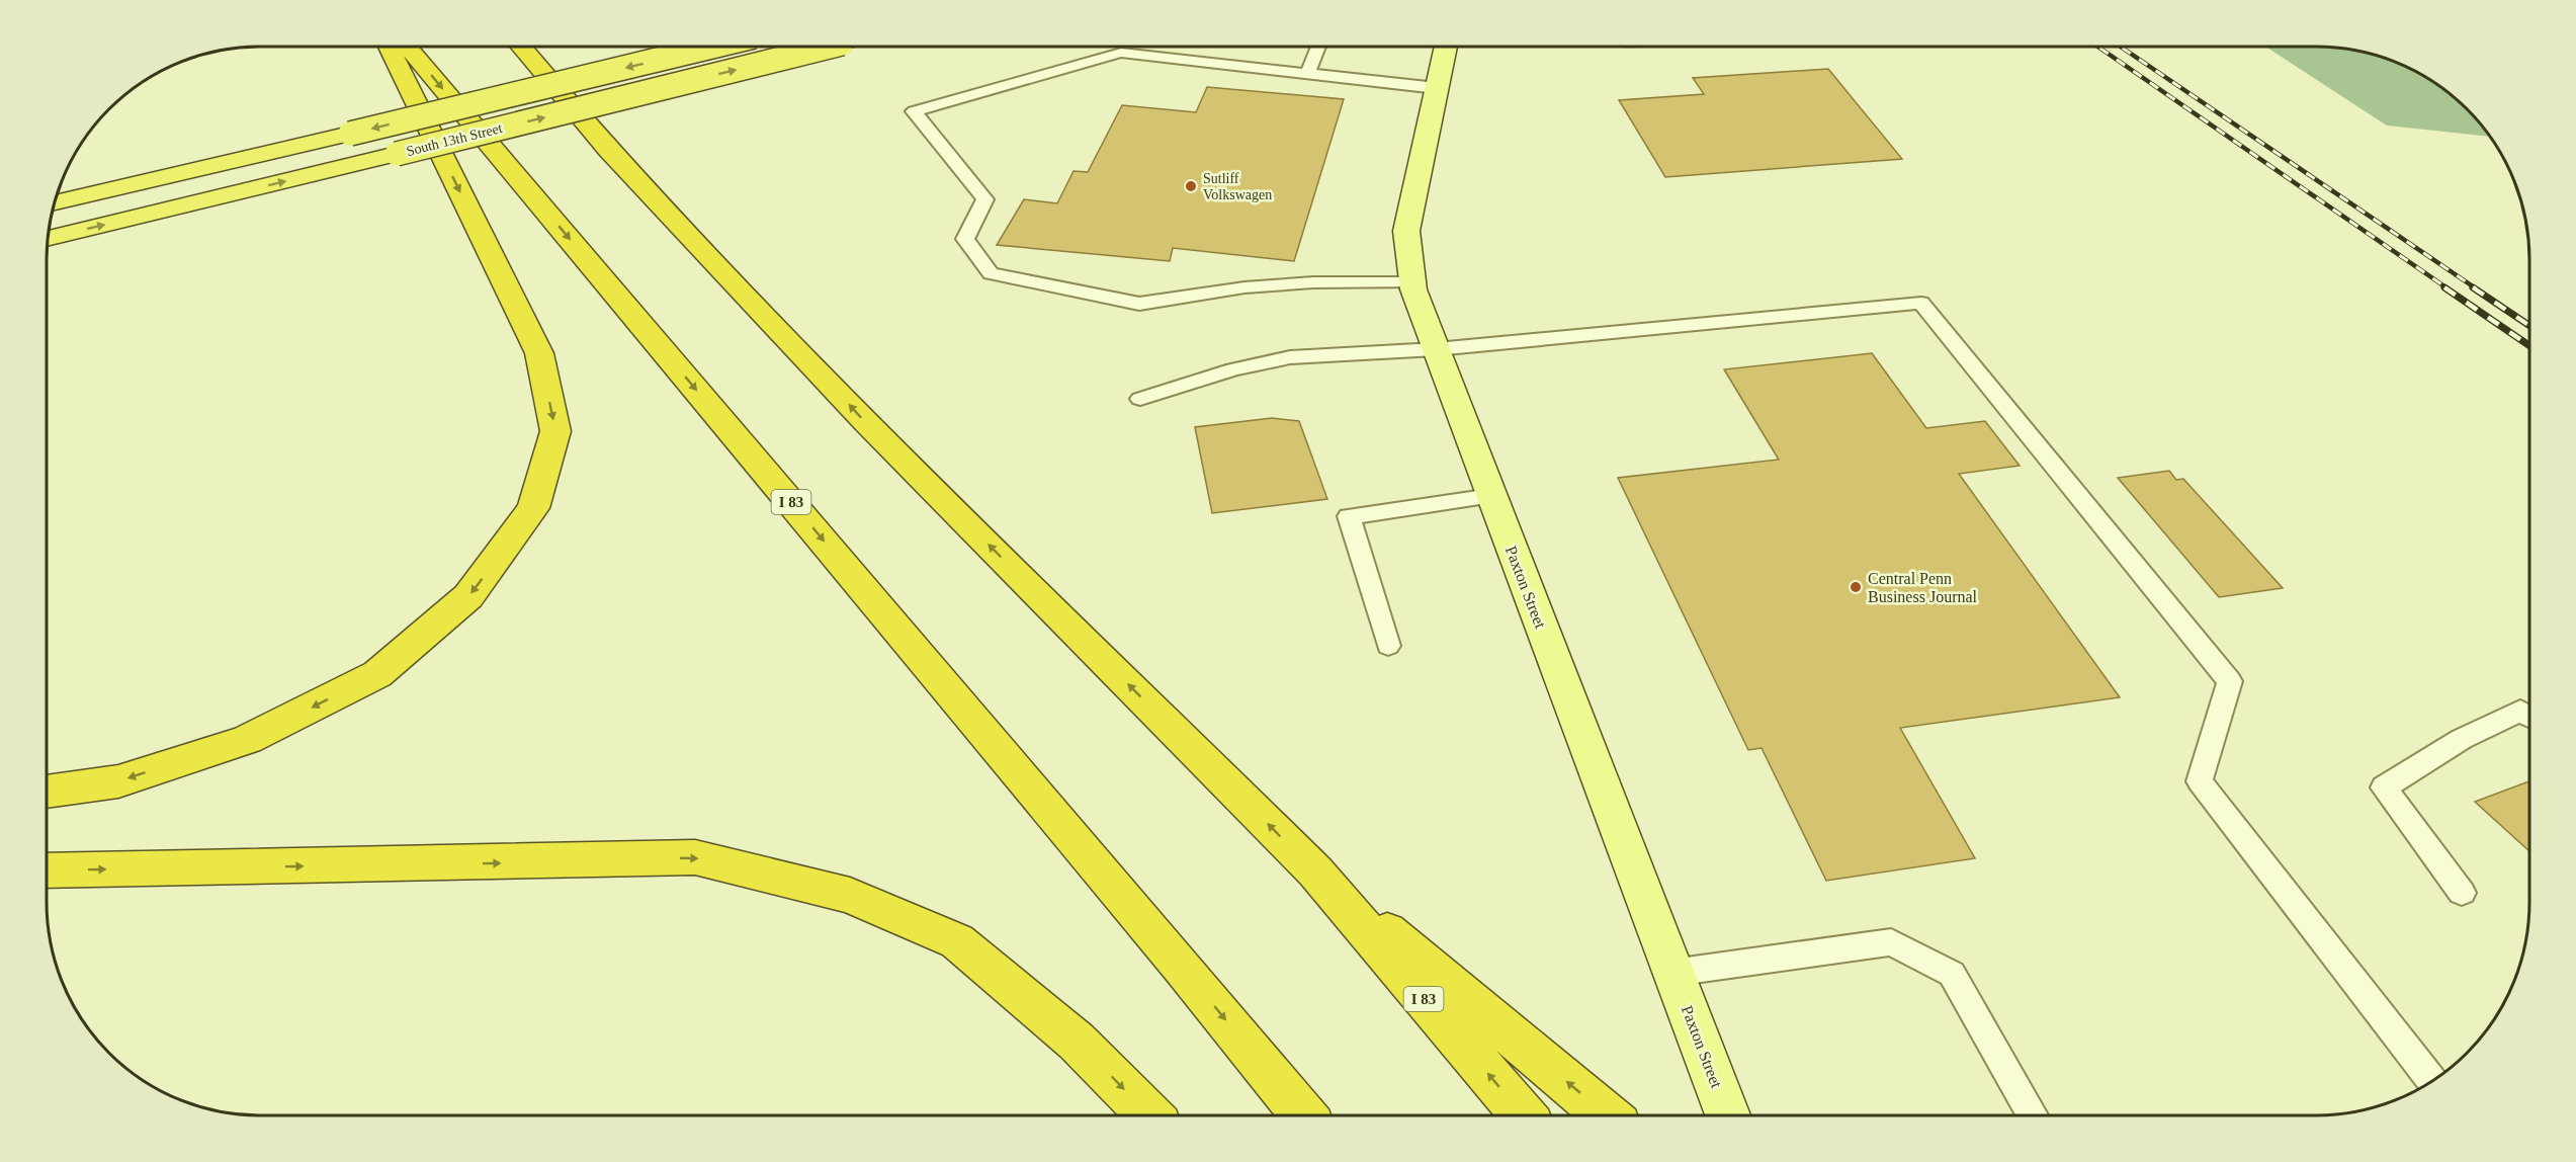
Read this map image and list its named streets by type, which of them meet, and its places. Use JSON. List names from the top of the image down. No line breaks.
{"streets":{"highway":["South 13th Street","I 83"],"main road":["Paxton Street"]},"places":["Sutliff Volkswagen","Central Penn Business Journal"]}
